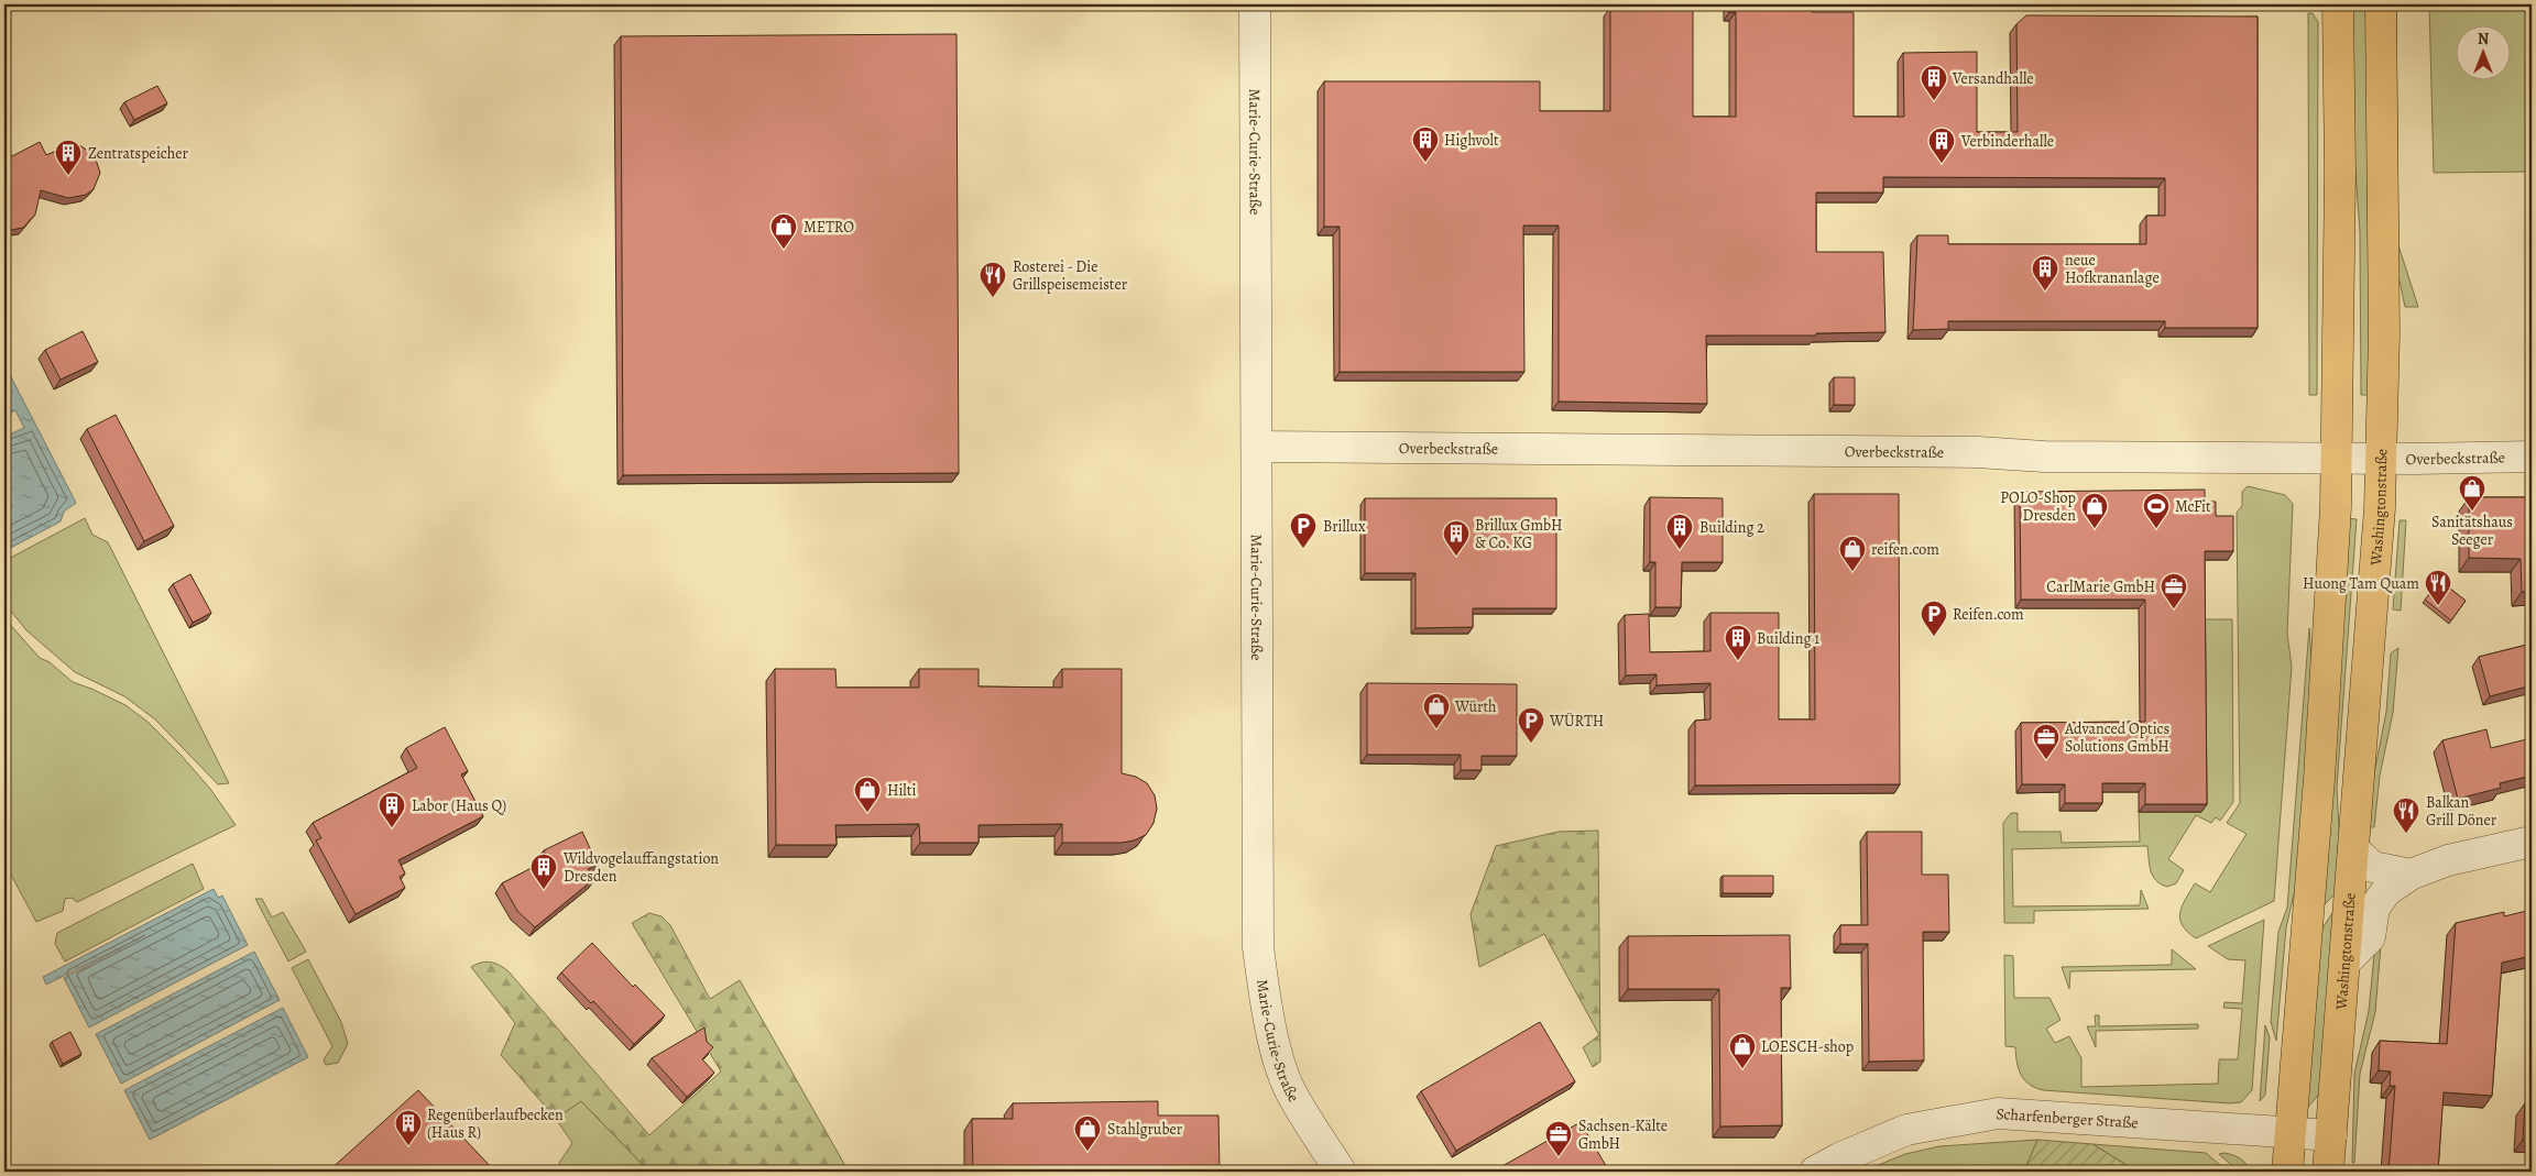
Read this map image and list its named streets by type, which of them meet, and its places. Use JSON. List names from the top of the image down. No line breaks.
{"streets":{"main road":["Washingtonstraße"],"street":["Marie-Curie-Straße","Overbeckstraße","Scharfenberger Straße"]},"crossings":[["Marie-Curie-Straße","Overbeckstraße"],["Overbeckstraße","Washingtonstraße"],["Washingtonstraße","Scharfenberger Straße"]],"places":{"building":["Versandhalle","Highvolt","Verbinderhalle","Zentratspeicher","neue Hofkrananlage","Building 2","Brillux GmbH & Co. KG","Building 1","Labor (Haus Q)","Wildvogelauffangstation Dresden","Regenüberlaufbecken (Haus R)"],"shop":["METRO","Sanitätshaus Seeger","POLO-Shop Dresden","reifen.com","Würth","Hilti","LOESCH-shop","Stahlgruber"],"restaurant":["Rosterei - Die Grillspeisemeister","Huong Tam Quam","Balkan Grill Döner"],"sports":["McFit"],"parking":["Brillux","Reifen.com","WÜRTH"],"office":["CarlMarie GmbH","Advanced Optics Solutions GmbH","Sachsen-Kälte GmbH"]},"north":"top"}
